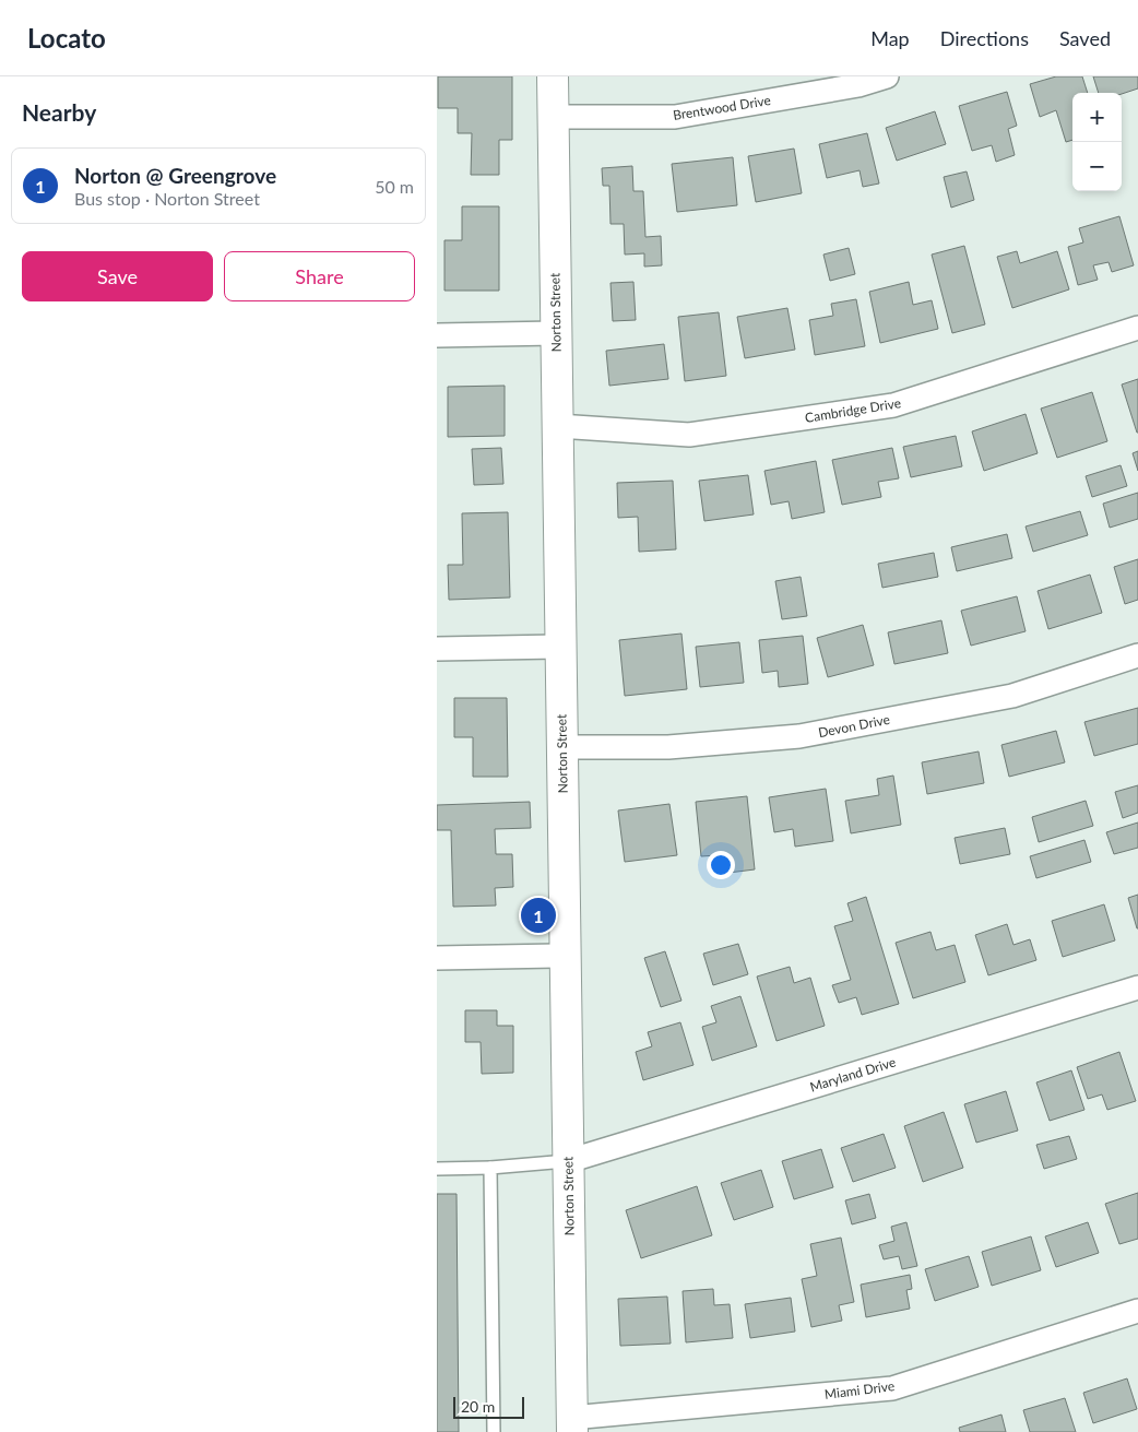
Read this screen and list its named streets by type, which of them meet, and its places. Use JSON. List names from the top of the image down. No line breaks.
{"streets":{"street":["Brentwood Drive","Norton Street","Cambridge Drive","Devon Drive","Maryland Drive","Miami Drive"]},"crossings":[["Brentwood Drive","Norton Street"],["Norton Street","Cambridge Drive"],["Norton Street","Devon Drive"],["Norton Street","Maryland Drive"],["Norton Street","Miami Drive"]],"scale_bar":"20 m","page":{"header":"Locato","nav":["Map","Directions","Saved"],"heading":"Nearby","map_buttons":["+","−"],"list":[{"mark":"1","name":"Norton @ Greengrove","note":"Bus stop · Norton Street","value":"50 m"}],"buttons":["Save","Share"],"pins":"1","scale":"20 m"}}
